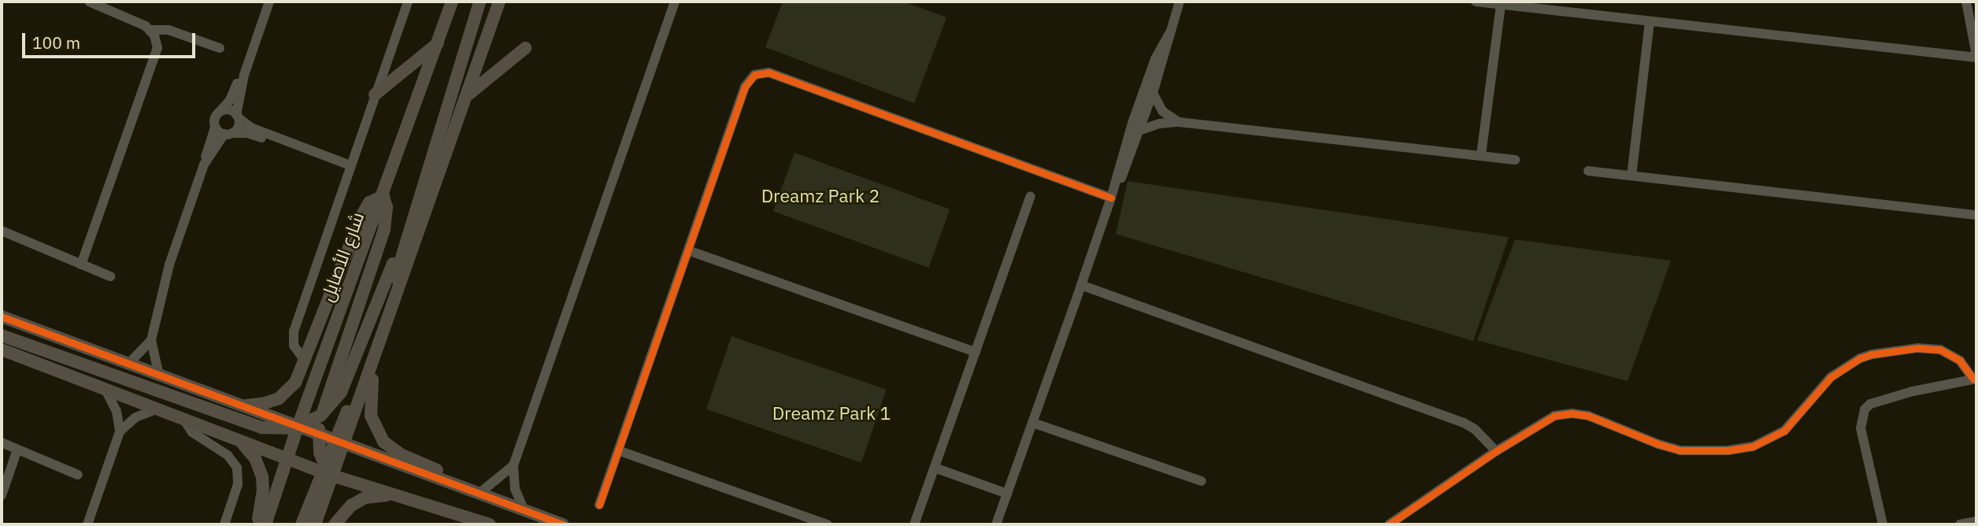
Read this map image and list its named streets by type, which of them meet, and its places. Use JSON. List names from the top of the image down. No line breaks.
{"streets":{"main road":["شارع الأصايل"]},"parks":["Dreamz Park 2","Dreamz Park 1"],"scale_bar":"100 m"}
